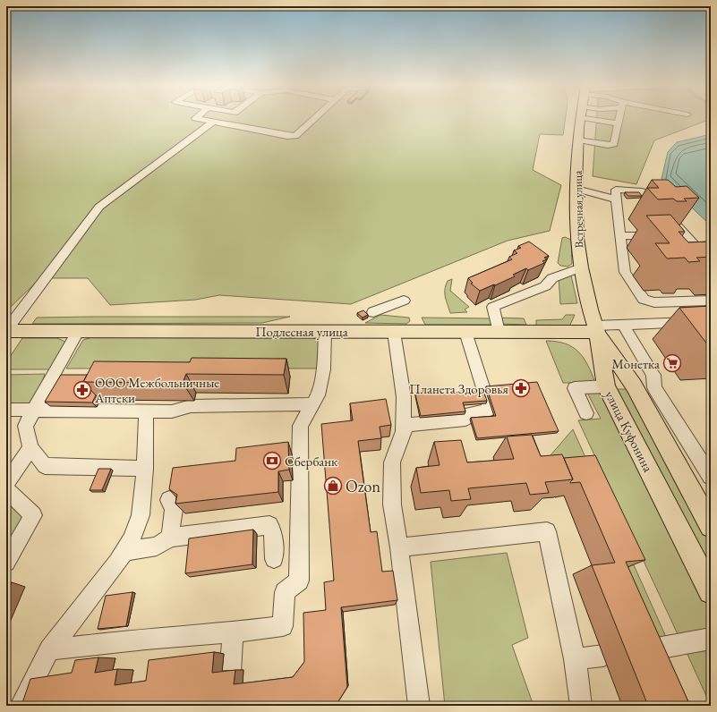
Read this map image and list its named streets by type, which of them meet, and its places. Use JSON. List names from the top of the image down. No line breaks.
{"streets":{"main road":["Встречная улица","Подлесная улица","улица Куфонина"]},"crossings":[["Встречная улица","Подлесная улица"],["Встречная улица","улица Куфонина"],["Подлесная улица","улица Куфонина"]],"places":{"supermarket":["Монетка"],"pharmacy":["Планета Здоровья","ООО Межбольничные Аптеки"],"bank":["Сбербанк"],"shop":["Ozon"]}}
